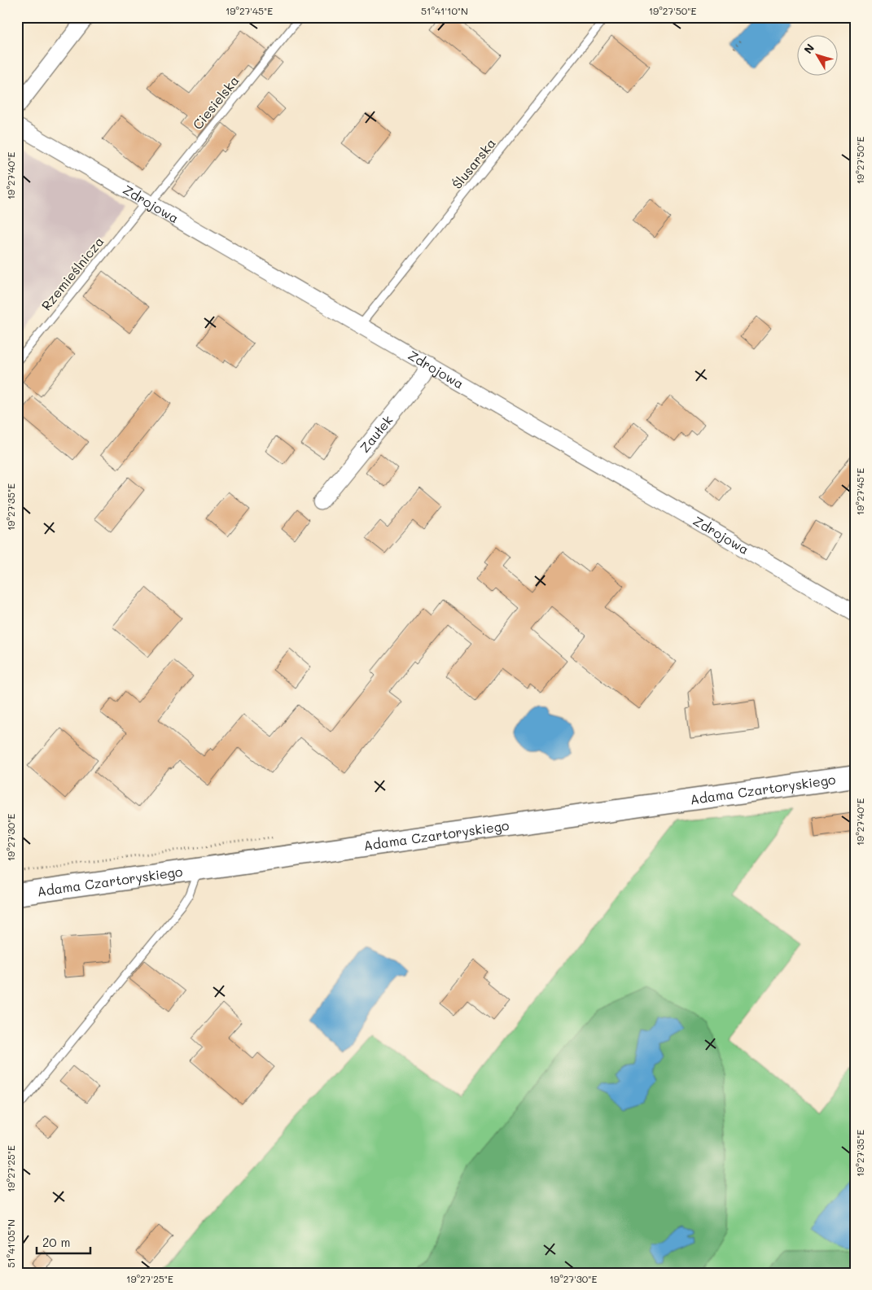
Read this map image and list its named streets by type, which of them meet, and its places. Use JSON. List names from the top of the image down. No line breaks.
{"streets":{"street":["Zdrojowa","Zaułek","Adama Czartoryskiego"],"lane":["Ciesielska","Ślusarska","Rzemieślnicza"]},"crossings":[["Ciesielska","Zdrojowa"],["Ciesielska","Rzemieślnicza"],["Ślusarska","Zdrojowa"],["Zdrojowa","Rzemieślnicza"],["Zdrojowa","Zaułek"]],"scale_bar":"20 m","north":"top left","coordinates":["19°27'45\"E","51°41'10\"N","19°27'50\"E","19°27'40\"E","19°27'35\"E","19°27'30\"E","19°27'25\"E","51°41'05\"N"]}
